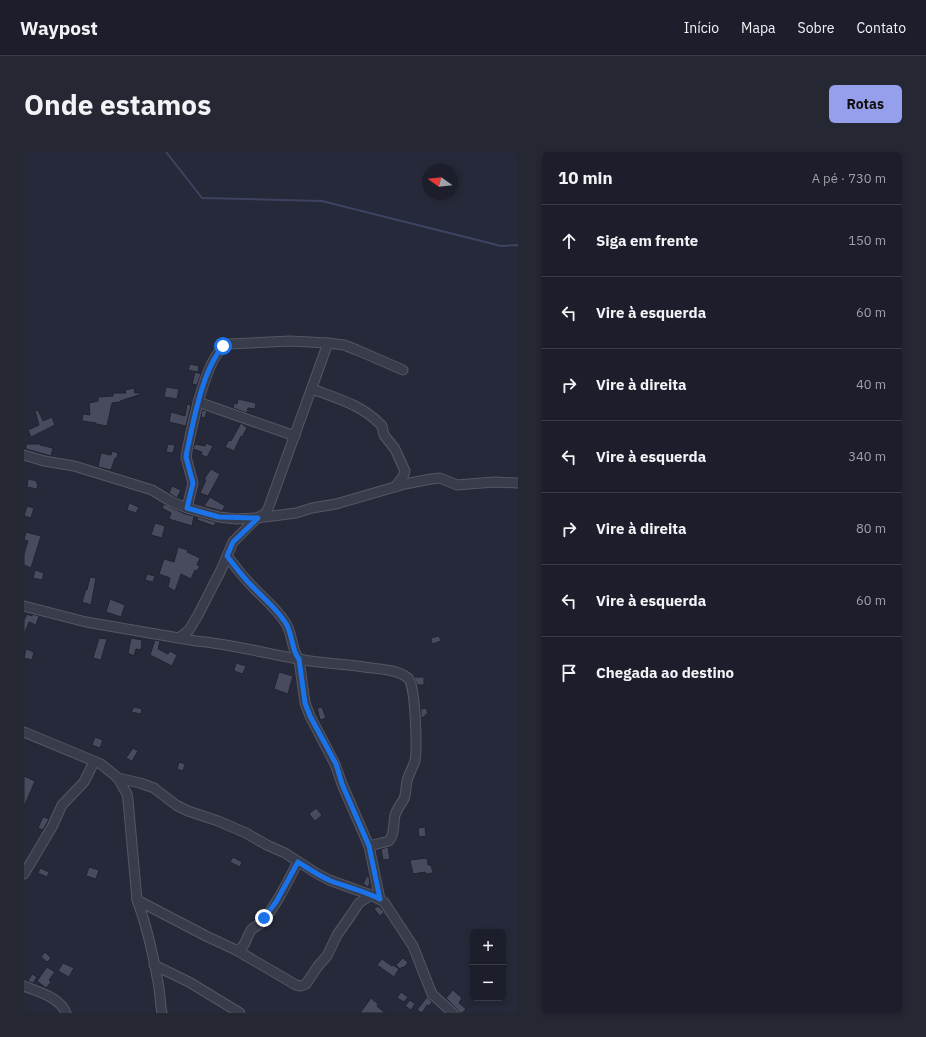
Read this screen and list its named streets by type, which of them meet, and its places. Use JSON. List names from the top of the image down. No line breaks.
{"north":"left","page":{"header":"Waypost","nav":["Início","Mapa","Sobre","Contato"],"buttons":"Rotas","title":"Onde estamos","heading":["10 min","A pé · 730 m"],"list":[["Siga em frente","150 m"],["Vire à esquerda","60 m"],["Vire à direita","40 m"],["Vire à esquerda","340 m"],["Vire à direita","80 m"],["Vire à esquerda","60 m"],"Chegada ao destino"],"map_buttons":["+","−"]}}
